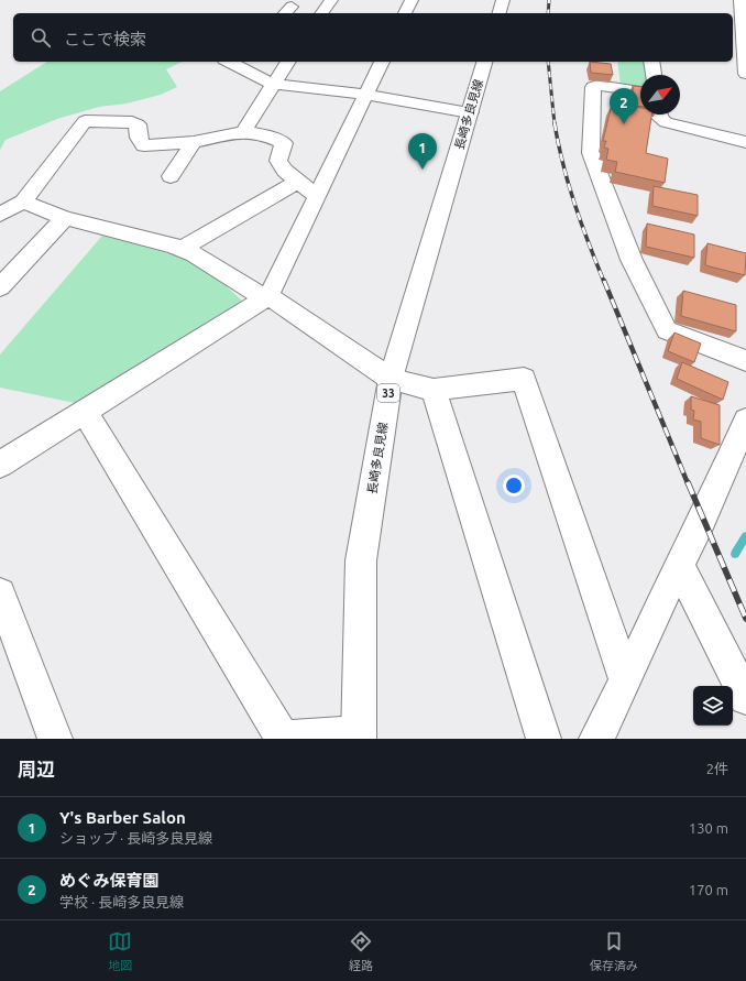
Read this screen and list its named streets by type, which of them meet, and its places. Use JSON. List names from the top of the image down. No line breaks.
{"streets":{"street":["長崎多良見線","33"]},"north":"top right","page":{"search":"ここで検索","pins":["2","1"],"heading":["周辺","2件"],"list":[{"mark":"1","name":"Y's Barber Salon","note":"ショップ · 長崎多良見線","value":"130 m"},{"mark":"2","name":"めぐみ保育園","note":"学校 · 長崎多良見線","value":"170 m"}],"nav":["地図","経路","保存済み"]}}
